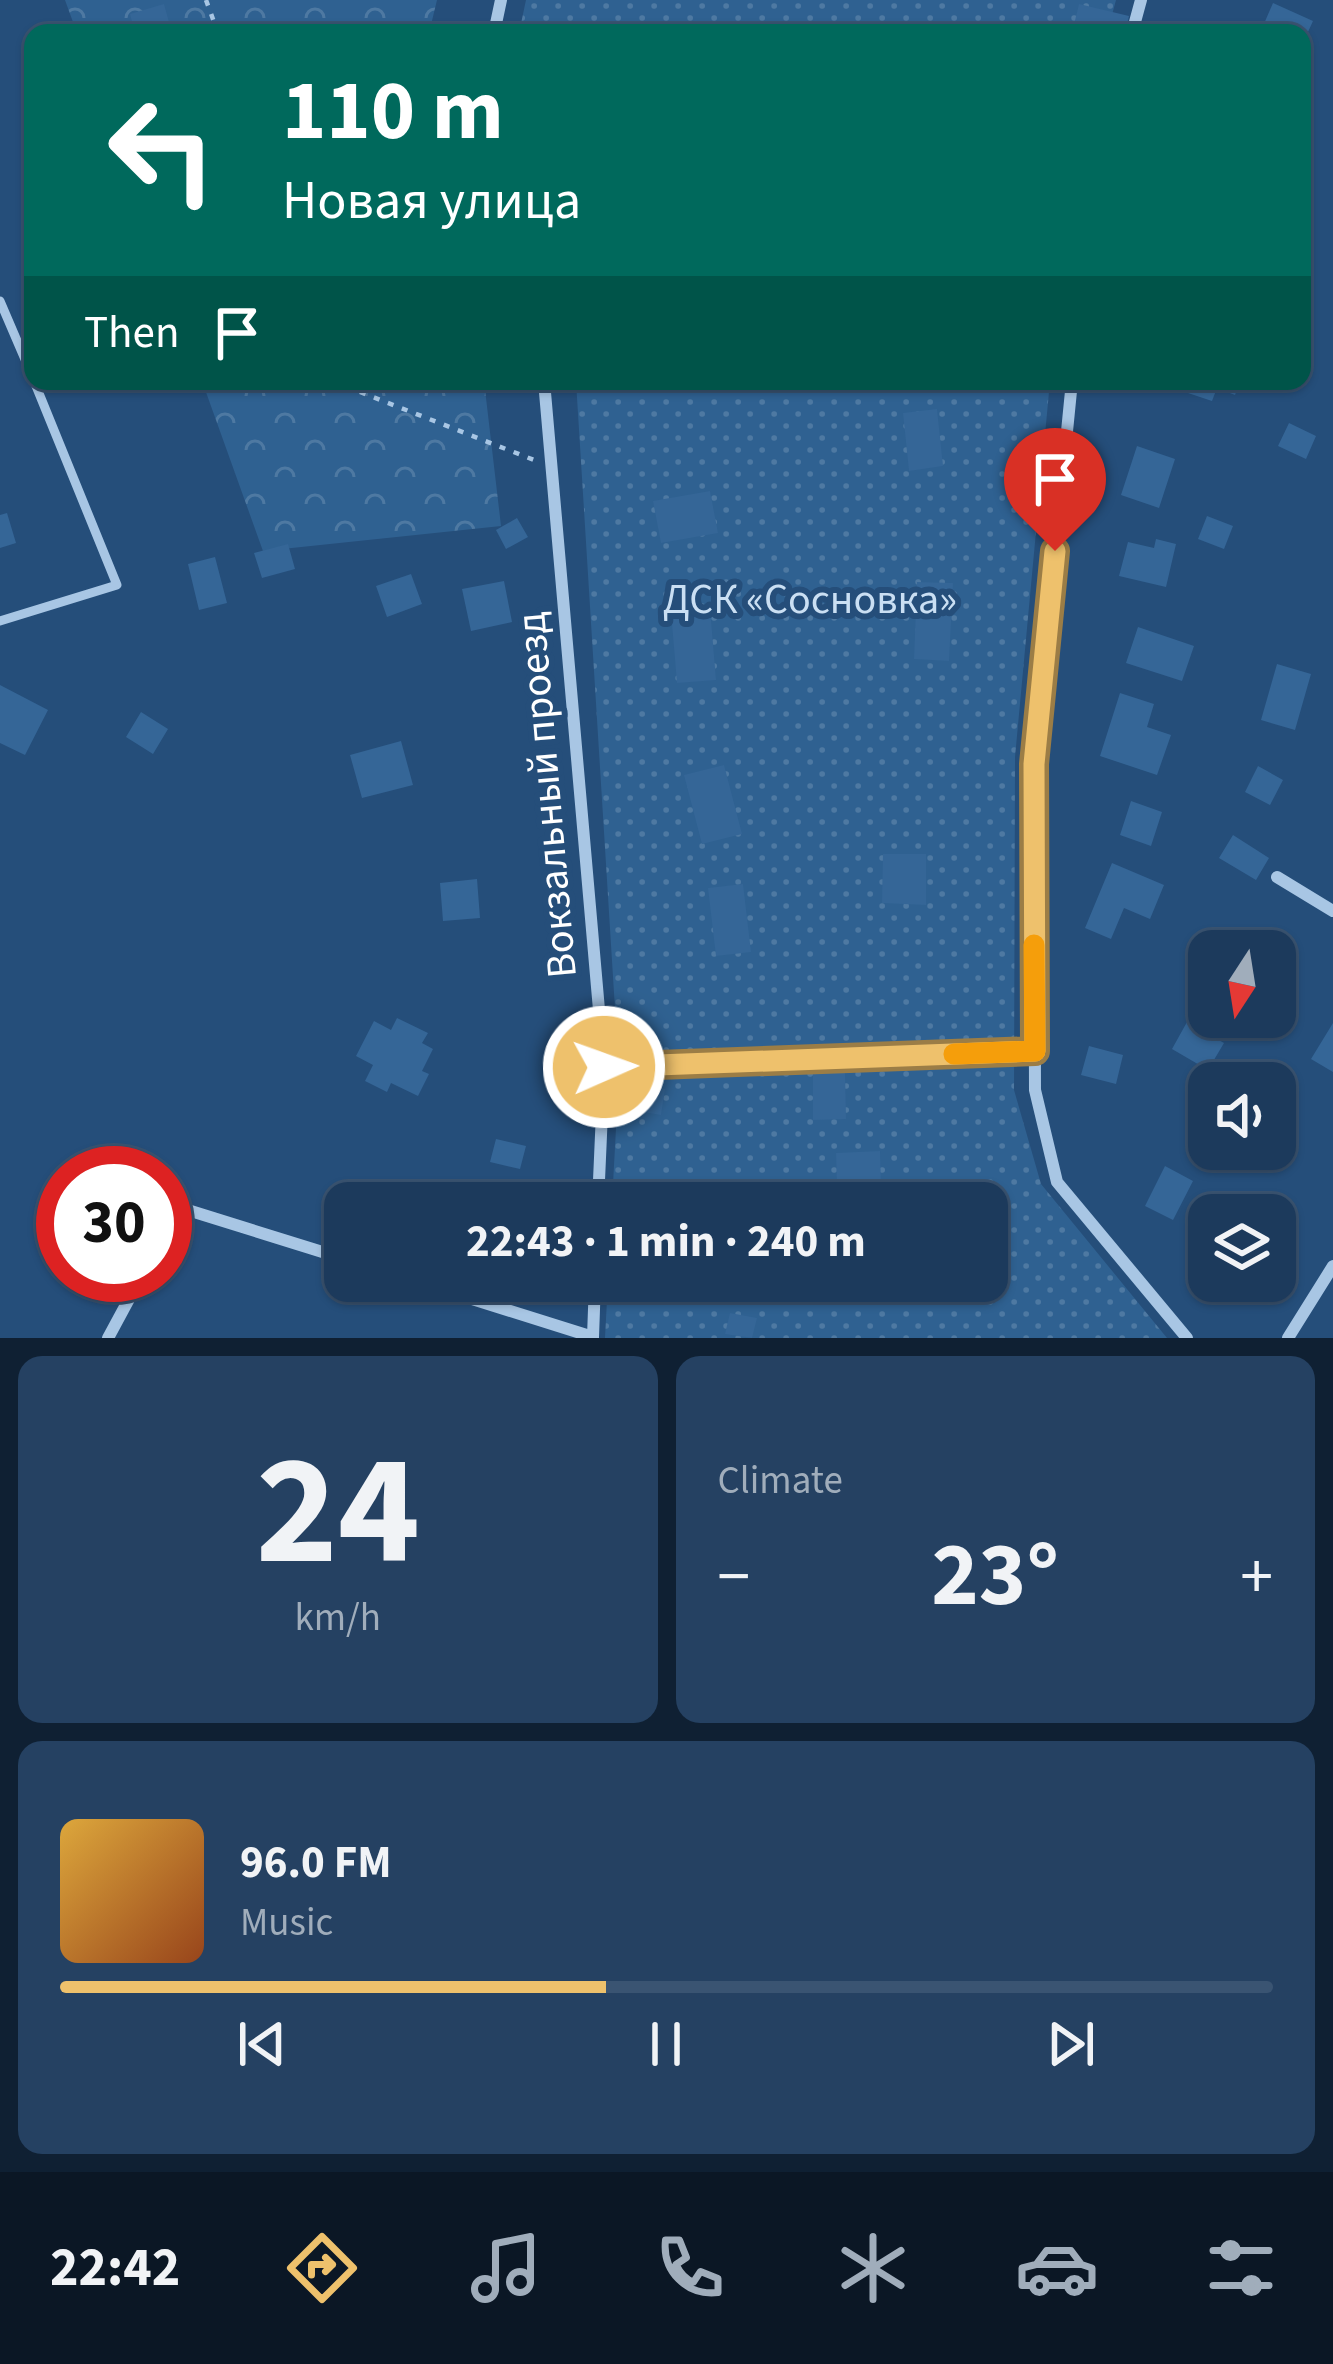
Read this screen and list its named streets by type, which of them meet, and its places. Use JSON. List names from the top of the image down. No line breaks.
{"streets":{"street":["Вокзальный проезд"]},"parks":["ДСК «Сосновка»"],"north":"bottom","page":{"turn":["110 m","Новая улица"],"then":"Then","limit":"30","trip":"22:43 · 1 min · 240 m","tile":[["24","km/h"],"Climate"],"heat":["−","23°","+"],"song":["96.0 FM","Music"],"tabs":"22:42"}}
